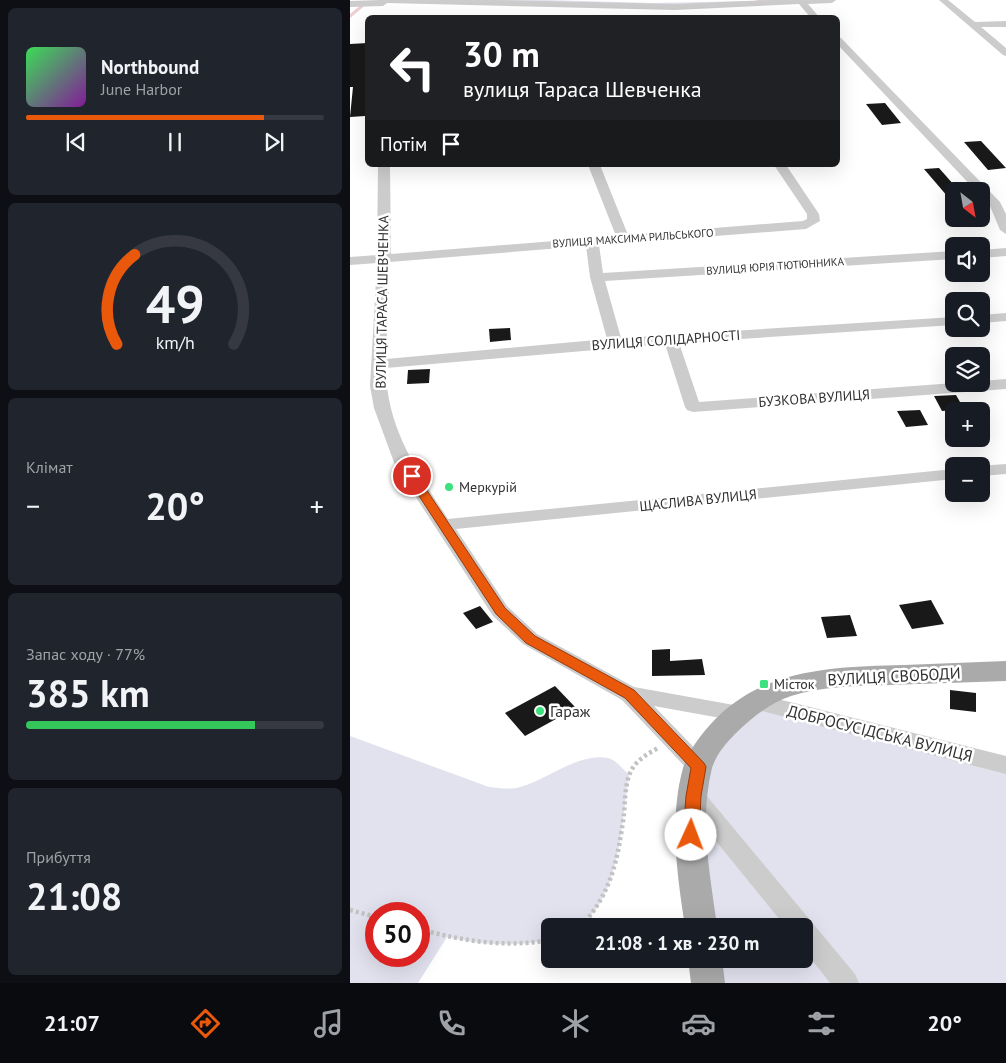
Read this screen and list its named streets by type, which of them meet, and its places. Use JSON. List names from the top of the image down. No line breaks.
{"streets":{"main road":["ВУЛИЦЯ СВОБОДИ"],"street":["ВУЛИЦЯ МАКСИМА РИЛЬСЬКОГО","ВУЛИЦЯ ЮРІЯ ТЮТЮННИКА","ВУЛИЦЯ ТАРАСА ШЕВЧЕНКА","ВУЛИЦЯ СОЛІДАРНОСТІ","БУЗКОВА ВУЛИЦЯ","ЩАСЛИВА ВУЛИЦЯ","ДОБРОСУСІДСЬКА ВУЛИЦЯ"]},"crossings":[["ВУЛИЦЯ МАКСИМА РИЛЬСЬКОГО","ВУЛИЦЯ ТАРАСА ШЕВЧЕНКА"],["ВУЛИЦЯ ТАРАСА ШЕВЧЕНКА","ВУЛИЦЯ СОЛІДАРНОСТІ"],["ВУЛИЦЯ ТАРАСА ШЕВЧЕНКА","ЩАСЛИВА ВУЛИЦЯ"],["ВУЛИЦЯ ТАРАСА ШЕВЧЕНКА","ВУЛИЦЯ СВОБОДИ"],["ВУЛИЦЯ ТАРАСА ШЕВЧЕНКА","ДОБРОСУСІДСЬКА ВУЛИЦЯ"],["ВУЛИЦЯ СОЛІДАРНОСТІ","БУЗКОВА ВУЛИЦЯ"],["ВУЛИЦЯ СВОБОДИ","ДОБРОСУСІДСЬКА ВУЛИЦЯ"]],"places":{"other":["Меркурій","Гараж"],"transit":["Місток"]},"north":"bottom right","page":{"turn":["30 m","вулиця Тараса Шевченка"],"song":["Northbound","June Harbor"],"then":"Потім","map_buttons":["+","−"],"tile":["Клімат",["Запас ходу · 77%","385 km"],["Прибуття","21:08"]],"heat":["−","20°","+"],"limit":"50","trip":"21:08 · 1 хв · 230 m","tabs":["21:07","20°"],"gauge":["49","km/h"]}}
